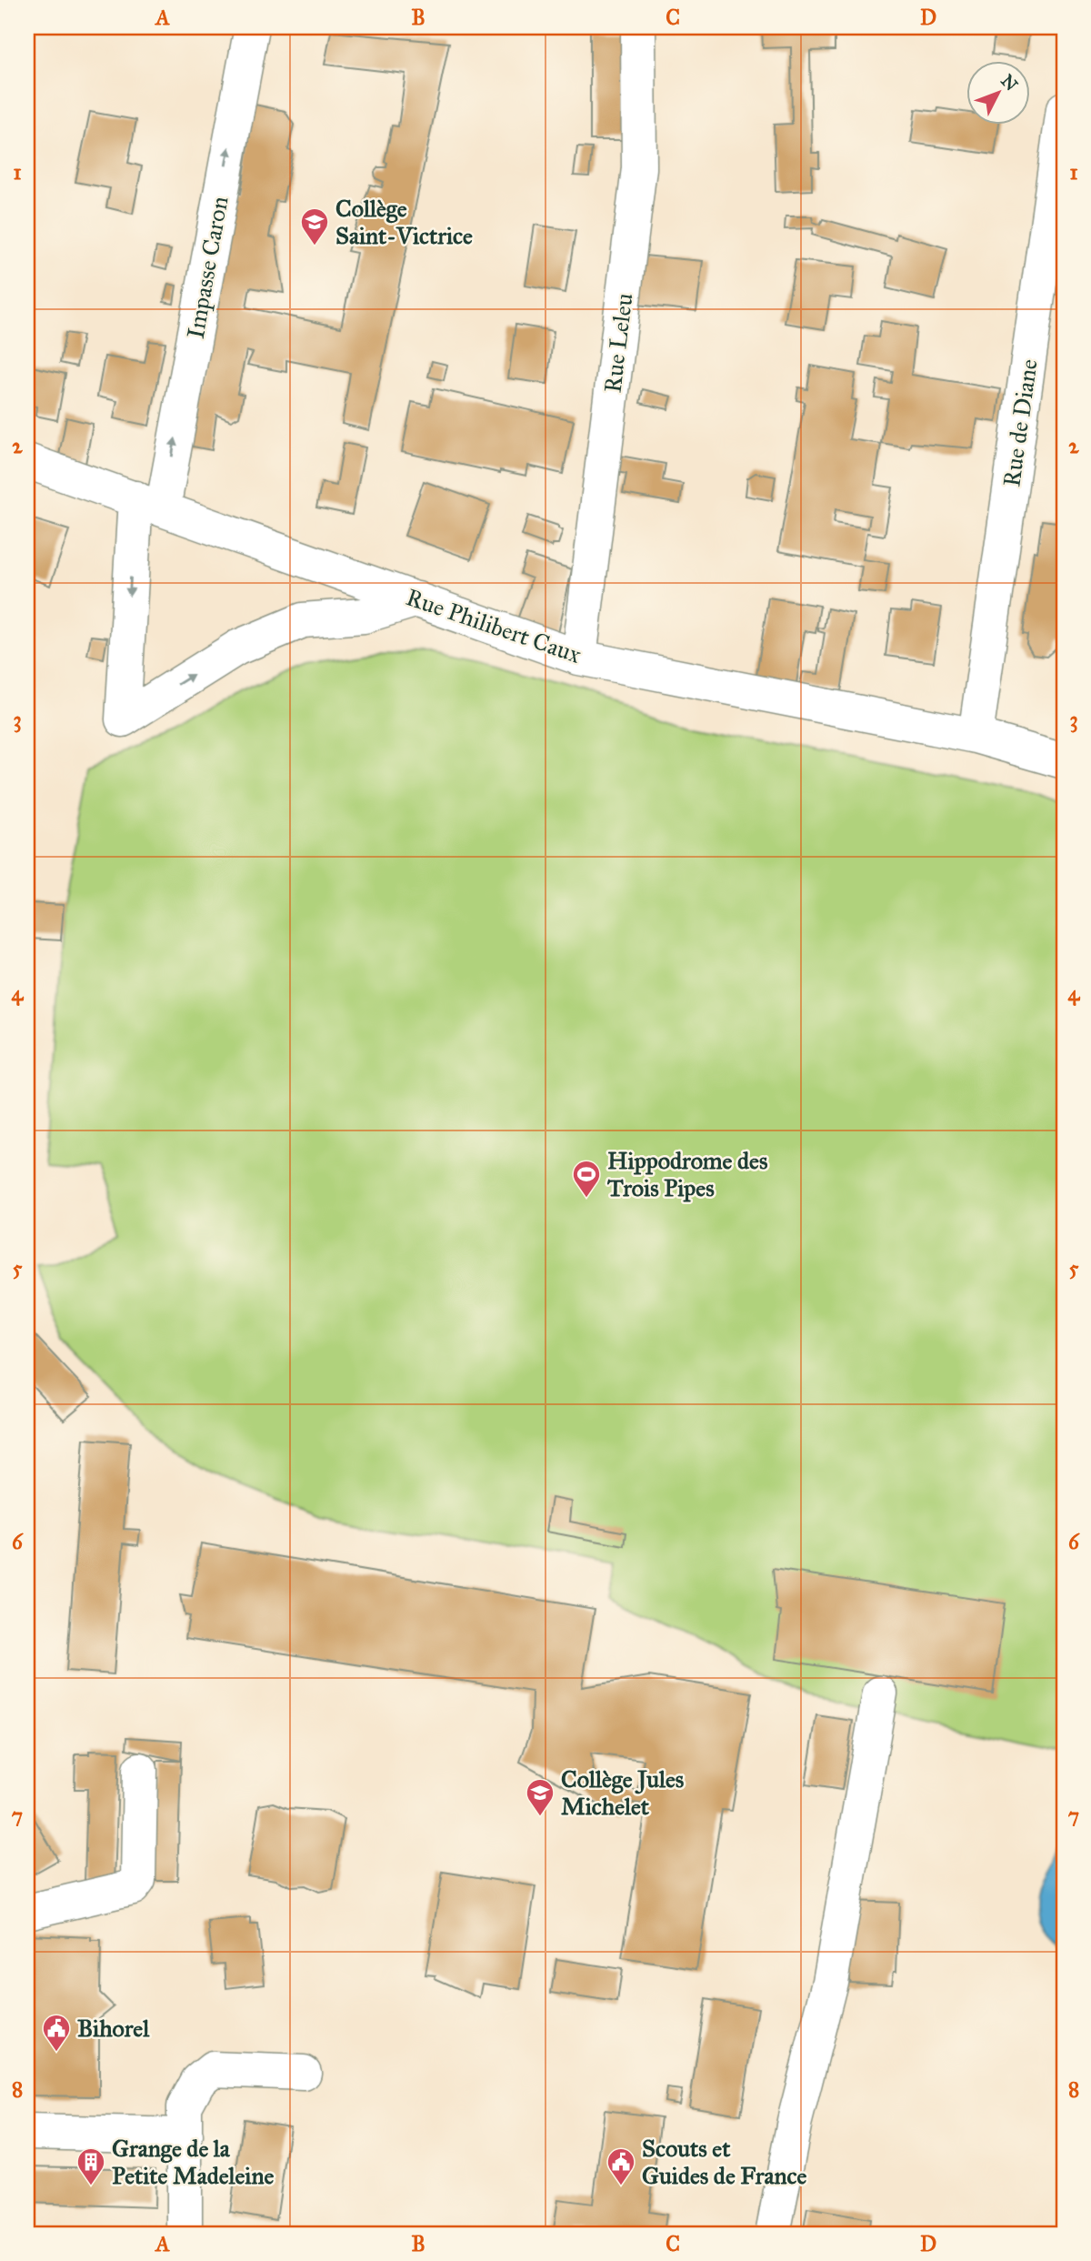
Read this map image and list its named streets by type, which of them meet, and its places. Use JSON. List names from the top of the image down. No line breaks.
{"streets":{"street":["Impasse Caron","Rue Leleu","Rue de Diane","Rue Philibert Caux"]},"crossings":[["Impasse Caron","Rue Philibert Caux"],["Rue Leleu","Rue Philibert Caux"],["Rue de Diane","Rue Philibert Caux"]],"places":{"school or university":["Collège Saint-Victrice","Collège Jules Michelet"],"sports":["Hippodrome des Trois Pipes"],"public building":["Bihorel","Scouts et Guides de France"],"building":["Grange de la Petite Madeleine"]},"north":"top right","grid":{"columns":["A","B","C","D"],"rows":["1","2","3","4","5","6","7","8"]}}
